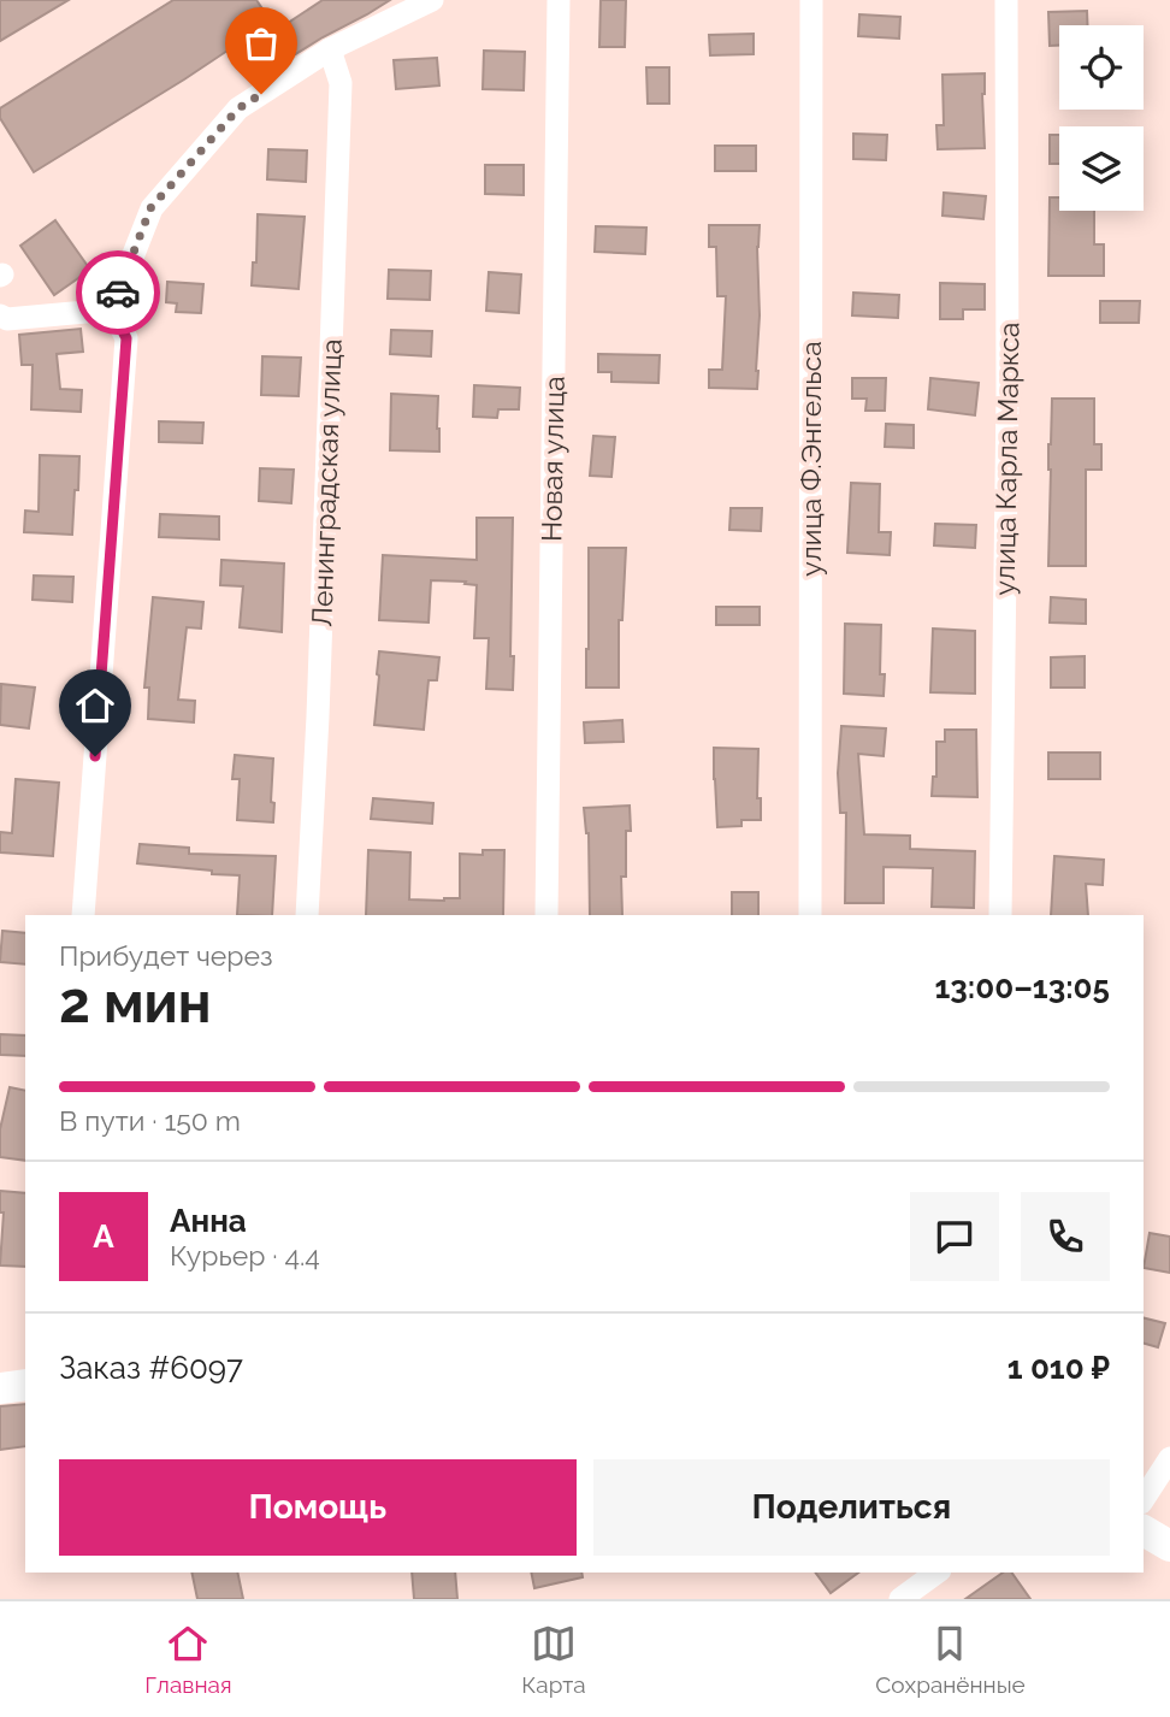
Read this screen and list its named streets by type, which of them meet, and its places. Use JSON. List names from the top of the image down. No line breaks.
{"streets":{"street":["Новая улица","улица Ф.Энгельса","улица Карла Маркса","Ленинградская улица"]},"page":{"heading":["2 мин","Прибудет через","13:00–13:05"],"panel":["Анна","Курьер · 4.4","Заказ #6097","1 010 ₽"],"bar":"В пути · 150 m","round":"А","buttons":["Помощь","Поделиться"],"tabs":["Главная","Карта","Сохранённые"]}}
